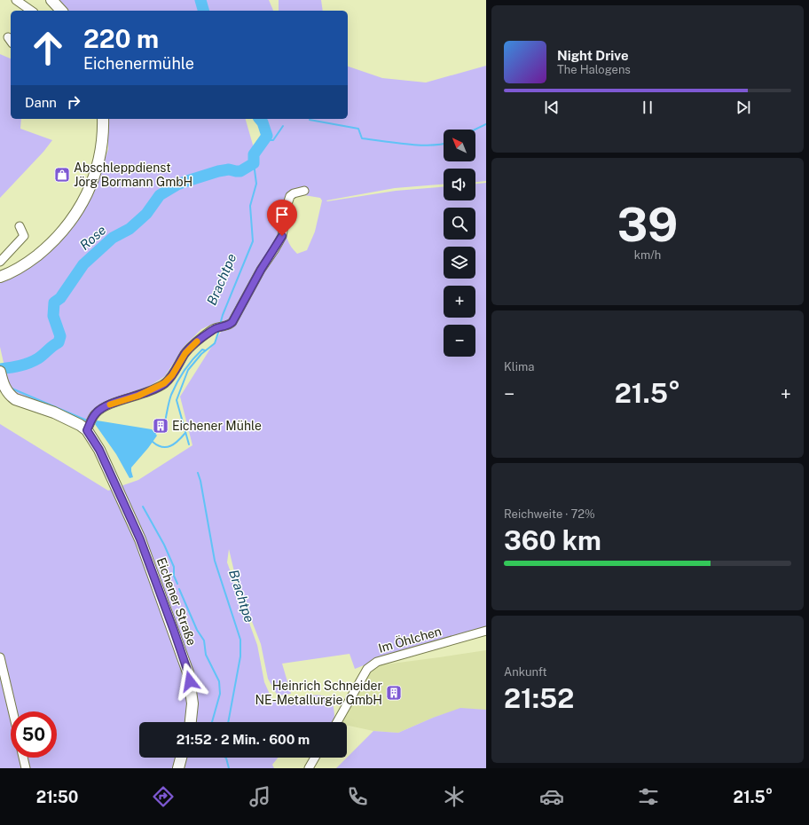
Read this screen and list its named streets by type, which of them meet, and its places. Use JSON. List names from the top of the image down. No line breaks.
{"streets":{"main road":["Eichener Straße"],"street":["Im Öhlchen"]},"water":["Rose","Brachtpe"],"places":{"shop":["Abschleppdienst Jörg Bormann GmbH"],"building":["Eichener Mühle","Heinrich Schneider NE-Metallurgie GmbH"]},"north":"top left","page":{"turn":["220 m","Eichenermühle"],"song":["Night Drive","The Halogens"],"then":"Dann","map_buttons":["+","−"],"tile":[["39","km/h"],"Klima",["Reichweite · 72%","360 km"],["Ankunft","21:52"]],"heat":["−","21.5°","+"],"limit":"50","trip":"21:52 · 2 Min. · 600 m","tabs":["21:50","21.5°"]}}
